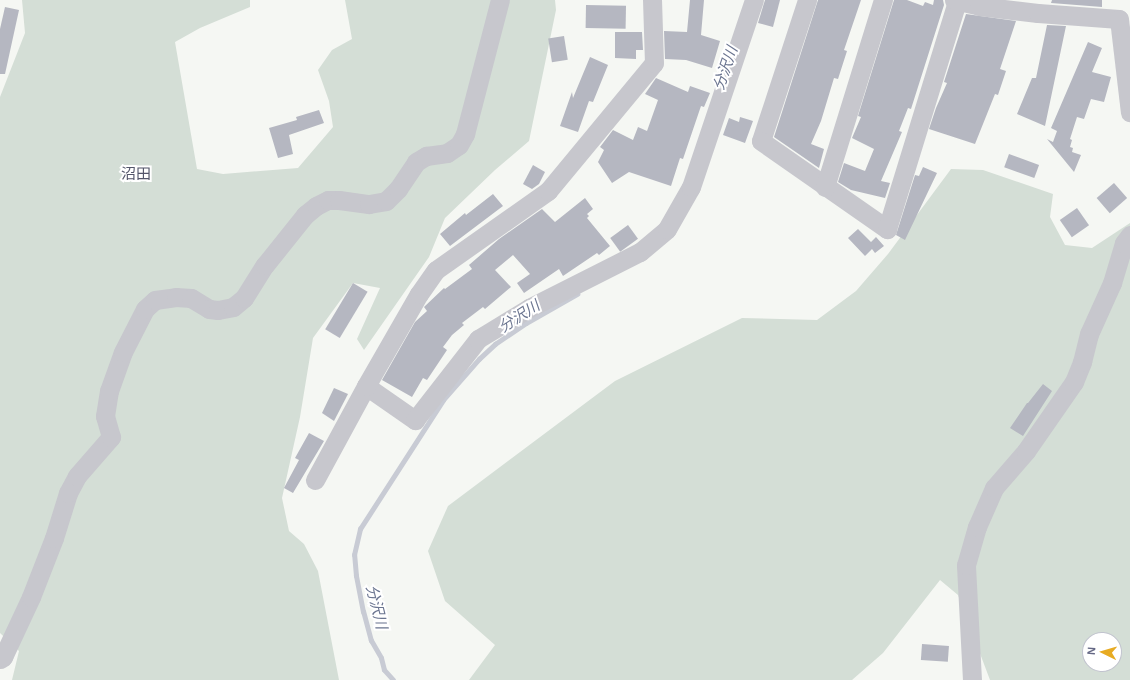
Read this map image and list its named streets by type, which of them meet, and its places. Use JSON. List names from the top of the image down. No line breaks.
{"districts":["沼田"],"water":["分沢川"],"north":"left"}
